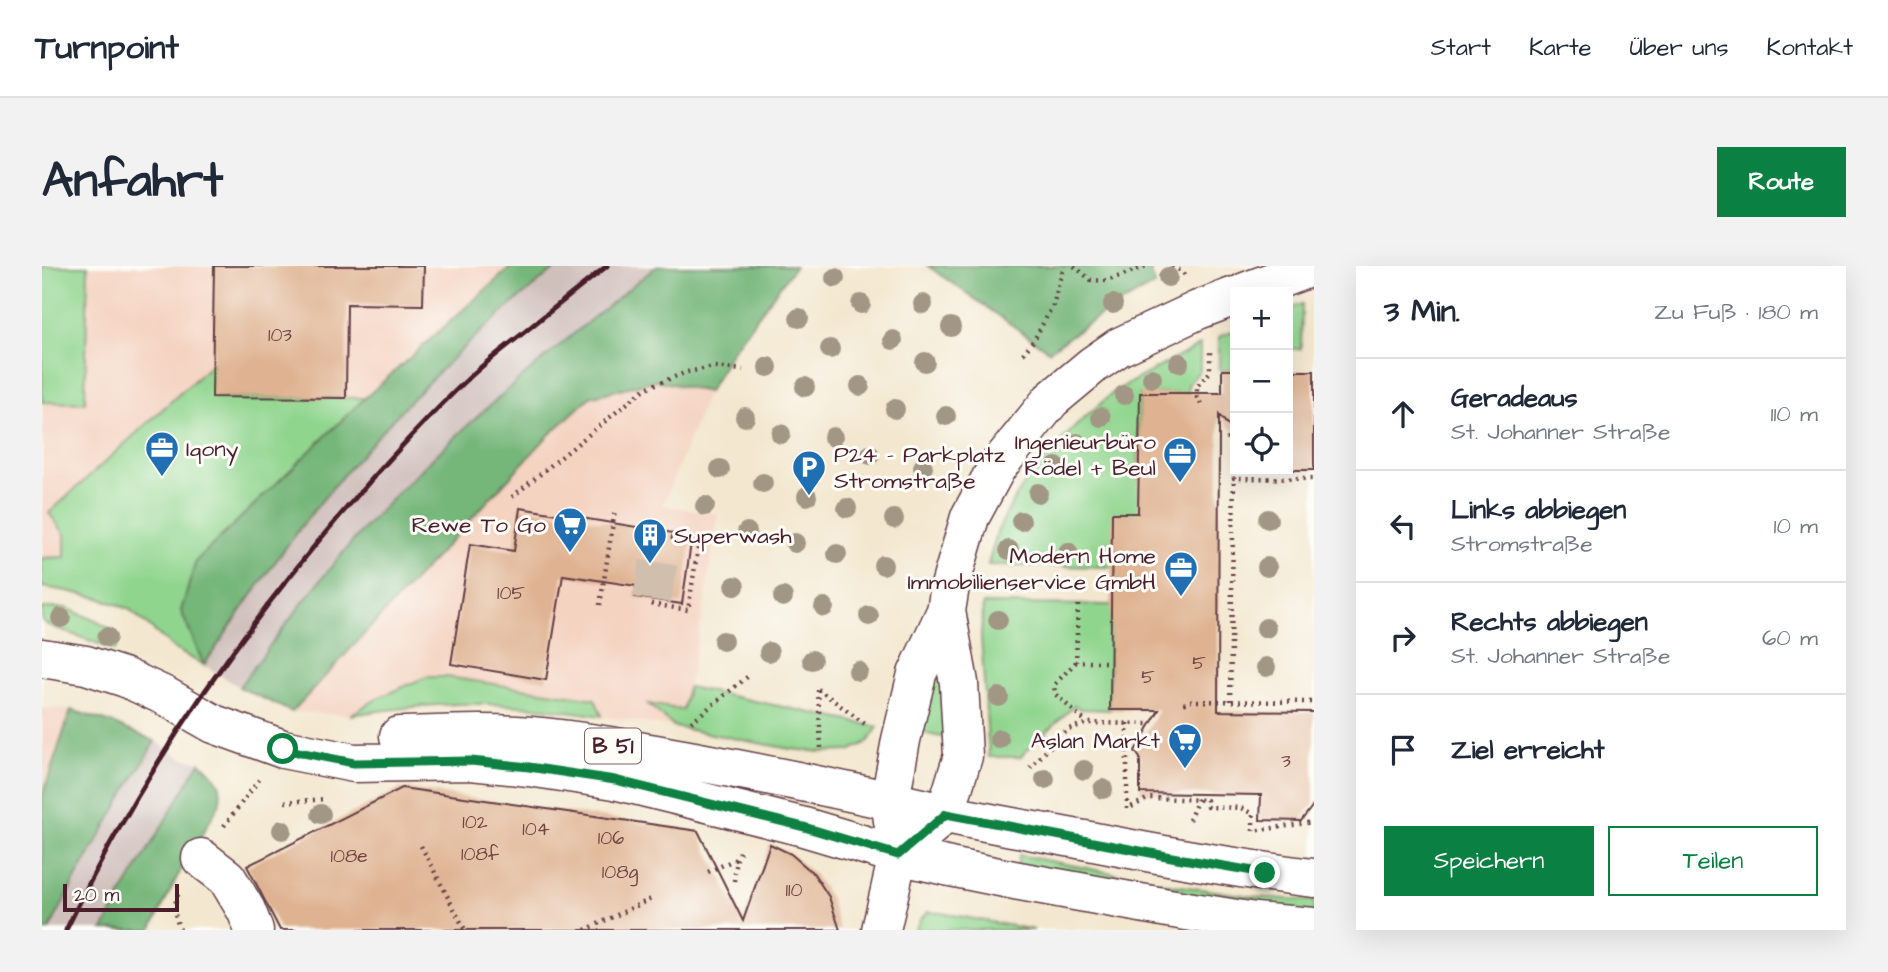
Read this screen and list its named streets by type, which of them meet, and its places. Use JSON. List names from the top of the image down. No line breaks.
{"streets":{"main road":["B 51"]},"places":{"office":["Iqony","Ingenieurbüro Rödel + Beul","Modern Home Immobilienservice GmbH"],"parking":["P24 – Parkplatz Stromstraße"],"supermarket":["Rewe To Go","Aslan Markt"],"building":["Superwash"]},"house_numbers":["103","105","5","5","3","102","104","106","108f","108e","108g","110"],"scale_bar":"20 m","page":{"header":"Turnpoint","nav":["Start","Karte","Über uns","Kontakt"],"buttons":["Route",["Speichern","Teilen"]],"title":"Anfahrt","heading":["3 Min.","Zu Fuß · 180 m"],"map_buttons":["+","−"],"list":[["Geradeaus","St. Johanner Straße","110 m"],["Links abbiegen","Stromstraße","10 m"],["Rechts abbiegen","St. Johanner Straße","60 m"],"Ziel erreicht"],"scale":"20 m"}}
